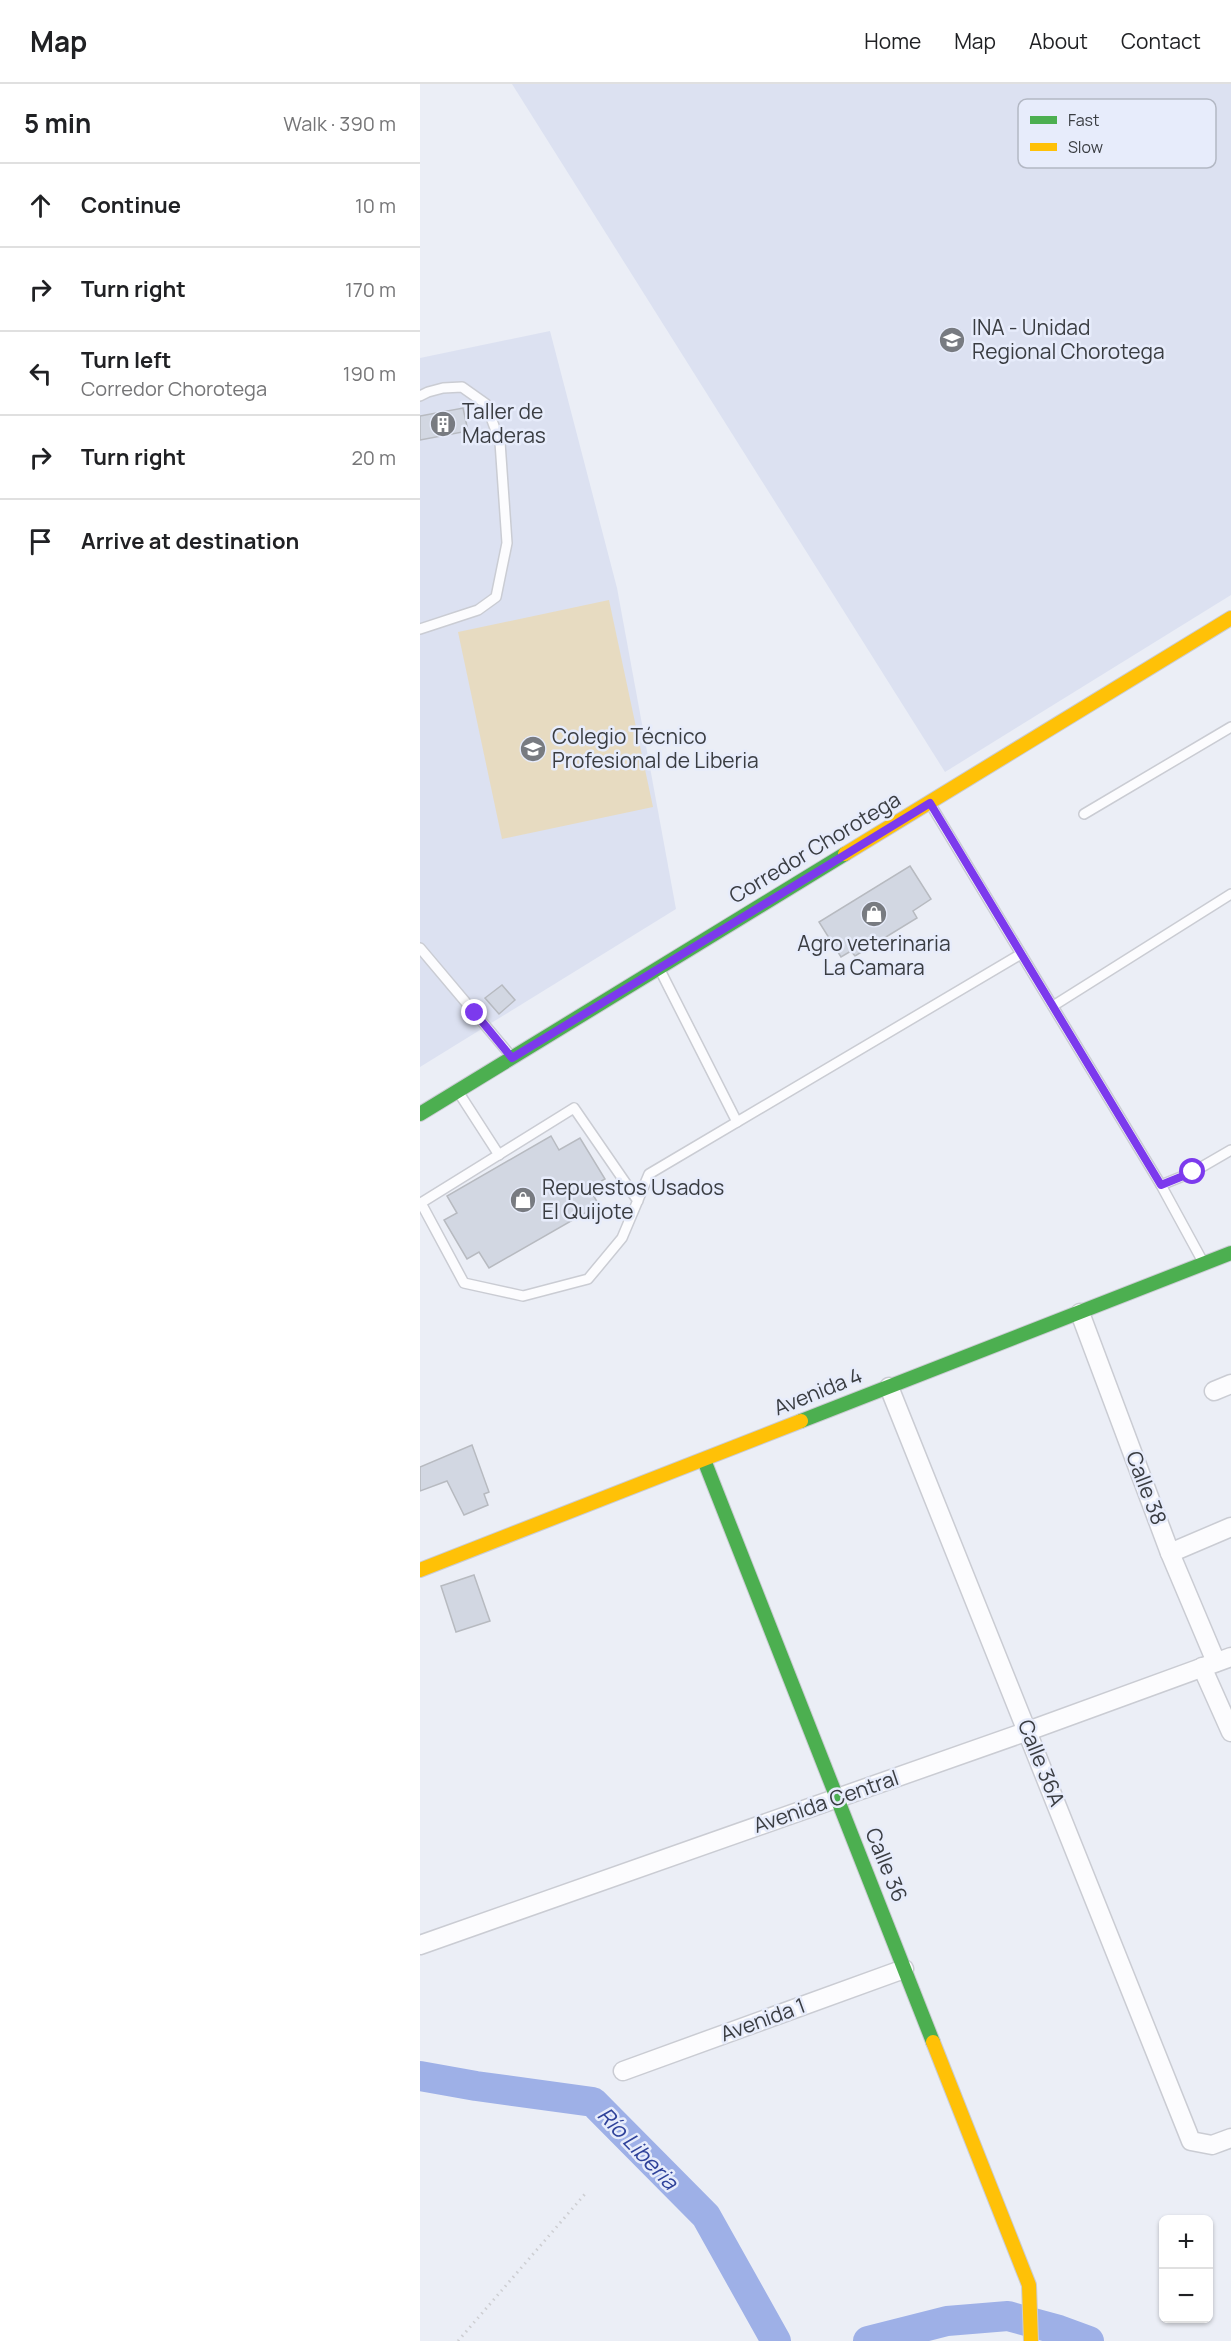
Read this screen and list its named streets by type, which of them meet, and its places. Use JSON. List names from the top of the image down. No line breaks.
{"streets":{"street":["Corredor Chorotega","Avenida 4","Calle 38","Calle 36A","Avenida Central","Calle 36","Avenida 1"]},"crossings":[["Avenida 4","Calle 38"],["Avenida 4","Calle 36A"],["Avenida 4","Calle 36"],["Calle 38","Avenida Central"],["Calle 36A","Avenida Central"],["Avenida Central","Calle 36"],["Calle 36","Avenida 1"]],"water":["Río Liberia"],"places":{"school or university":["INA - Unidad Regional Chorotega","Colegio Técnico Profesional de Liberia"],"building":["Taller de Maderas"],"shop":["Agro veterinaria La Camara","Repuestos Usados El Quijote"]},"legend":["Fast","Slow"],"page":{"header":"Map","nav":["Home","Map","About","Contact"],"heading":["5 min","Walk · 390 m"],"list":[["Continue","10 m"],["Turn right","170 m"],["Turn left","Corredor Chorotega","190 m"],["Turn right","20 m"],"Arrive at destination"],"map_buttons":["+","−"]}}
